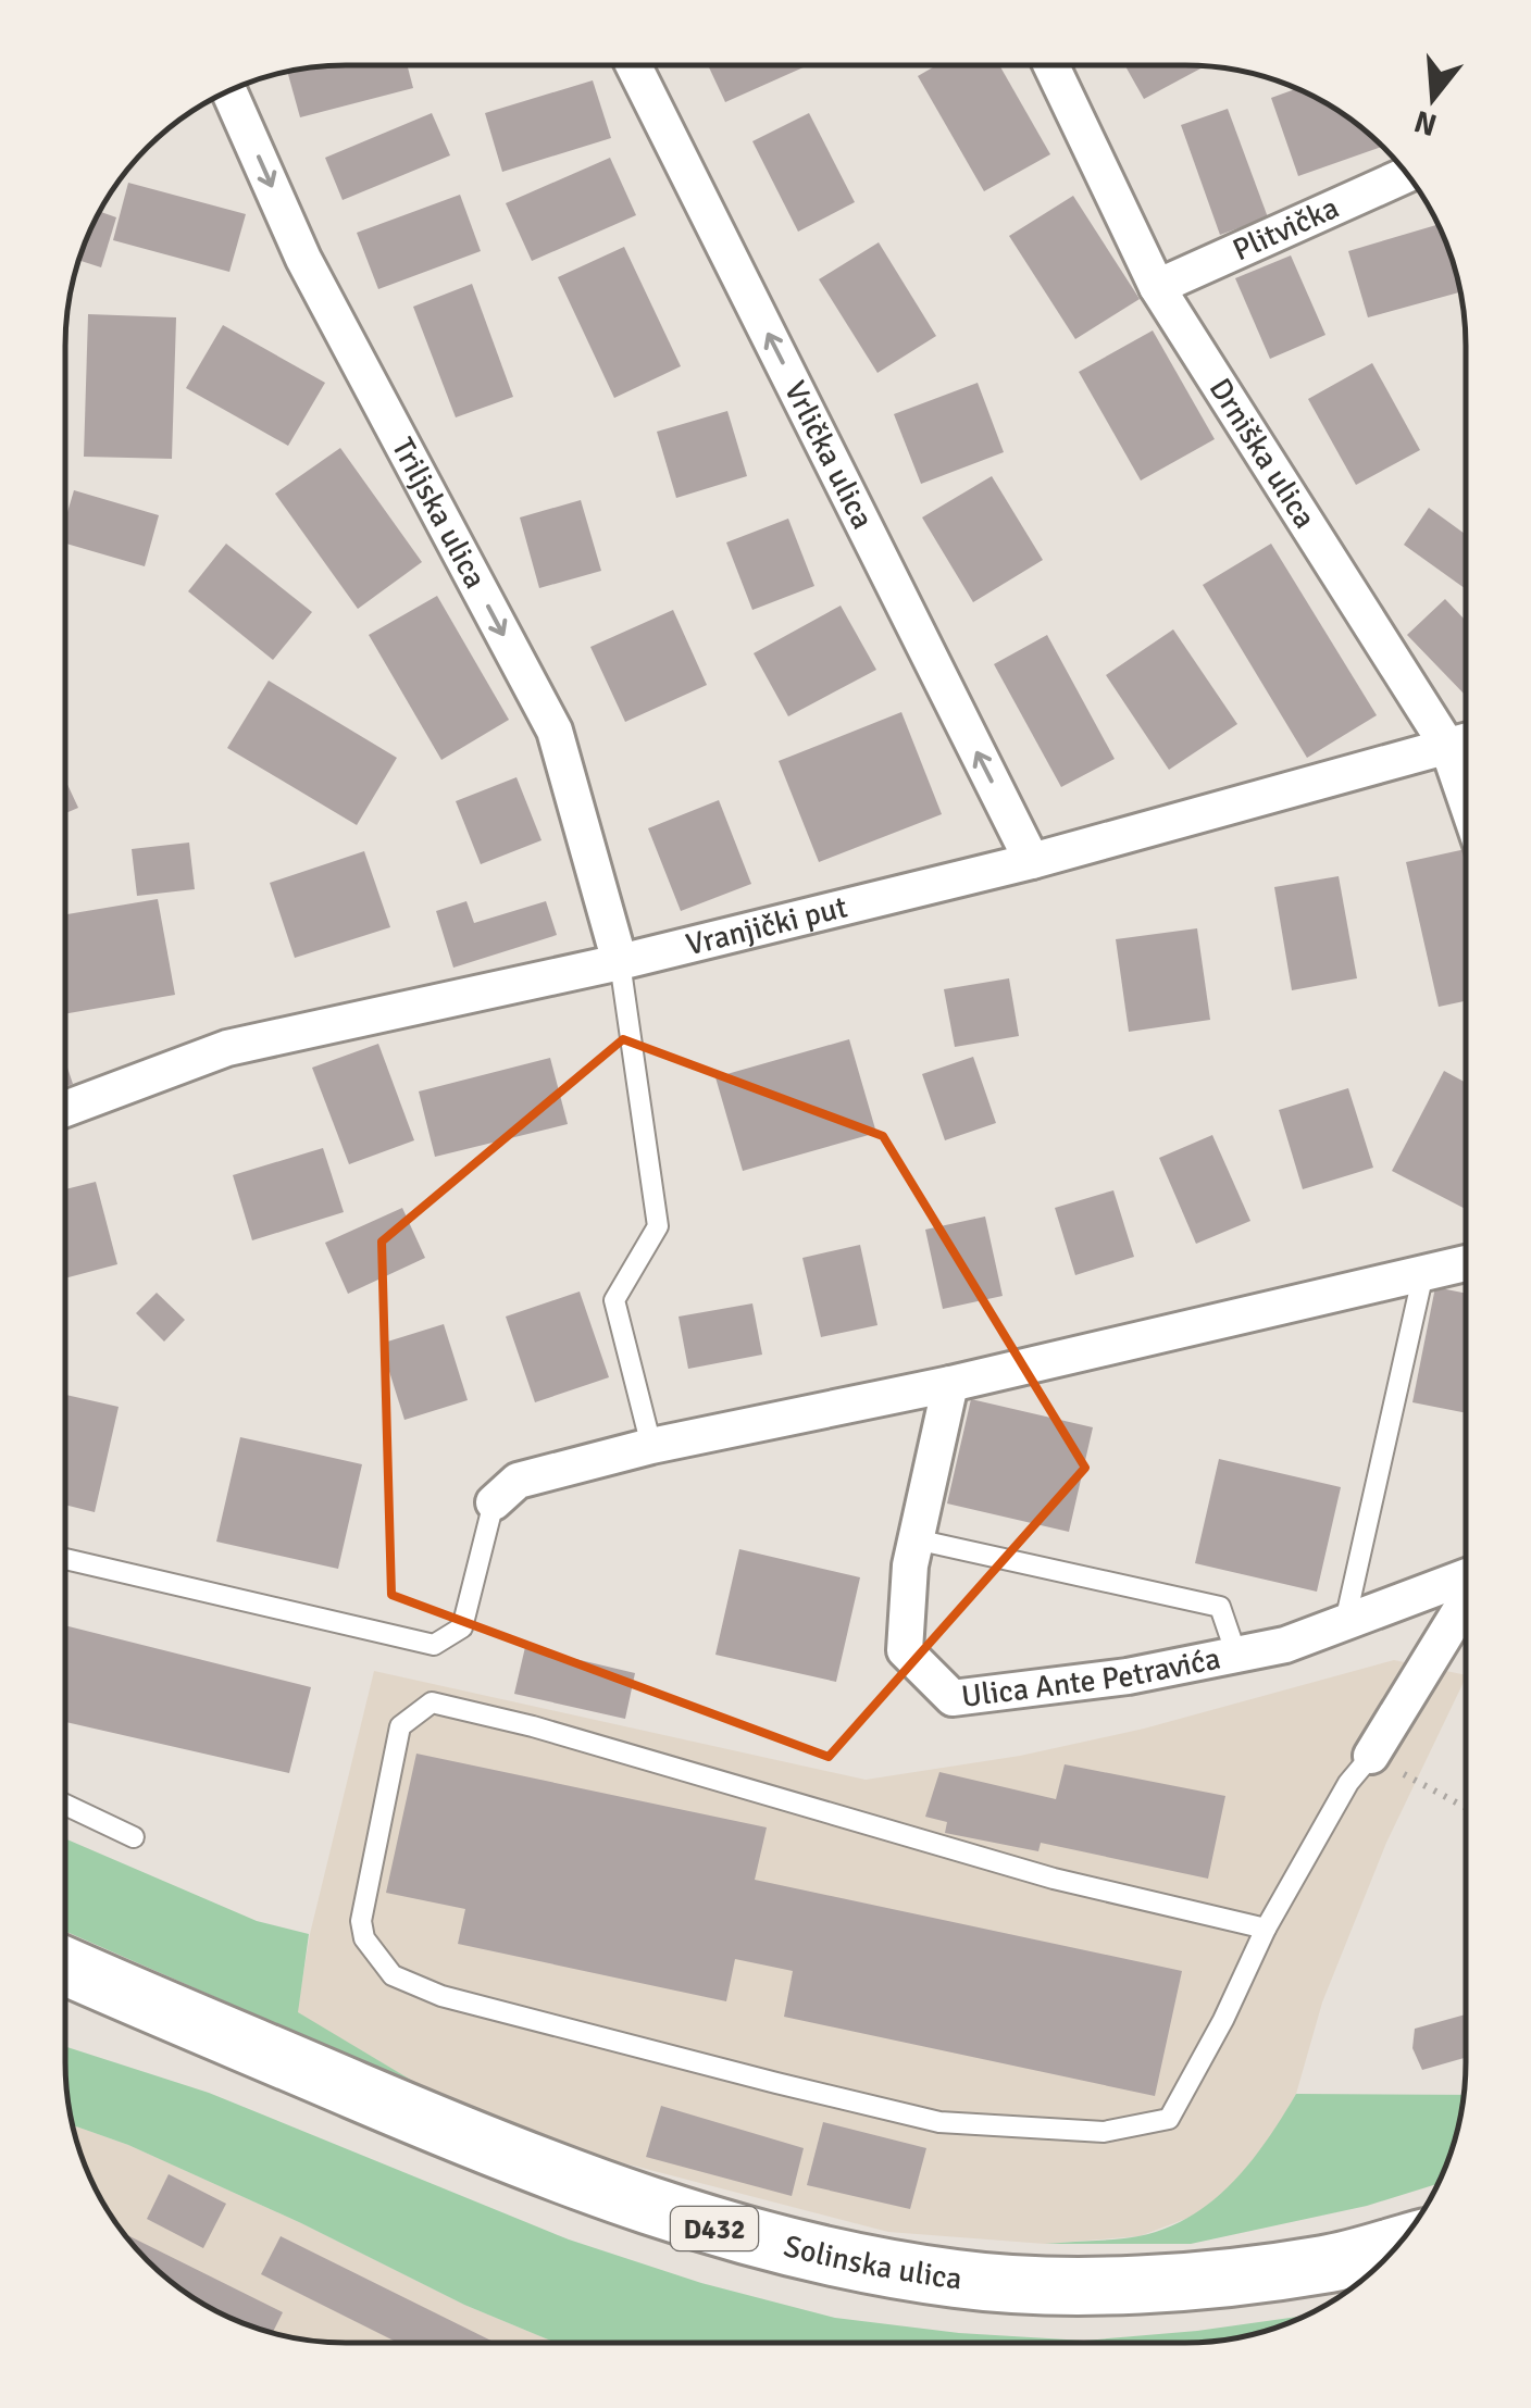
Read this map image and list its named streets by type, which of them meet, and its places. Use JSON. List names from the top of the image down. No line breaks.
{"streets":{"main road":["D432","Solinska ulica"],"street":["Plitvička","Drniška ulica","Vrlička ulica","Triljska ulica","Vranjički put","Ulica Ante Petravića"]},"crossings":[["Plitvička","Drniška ulica"],["Drniška ulica","Vranjički put"],["Vrlička ulica","Vranjički put"],["Triljska ulica","Vranjički put"]],"one_way":["Vrlička ulica","Triljska ulica"],"north":"bottom"}
